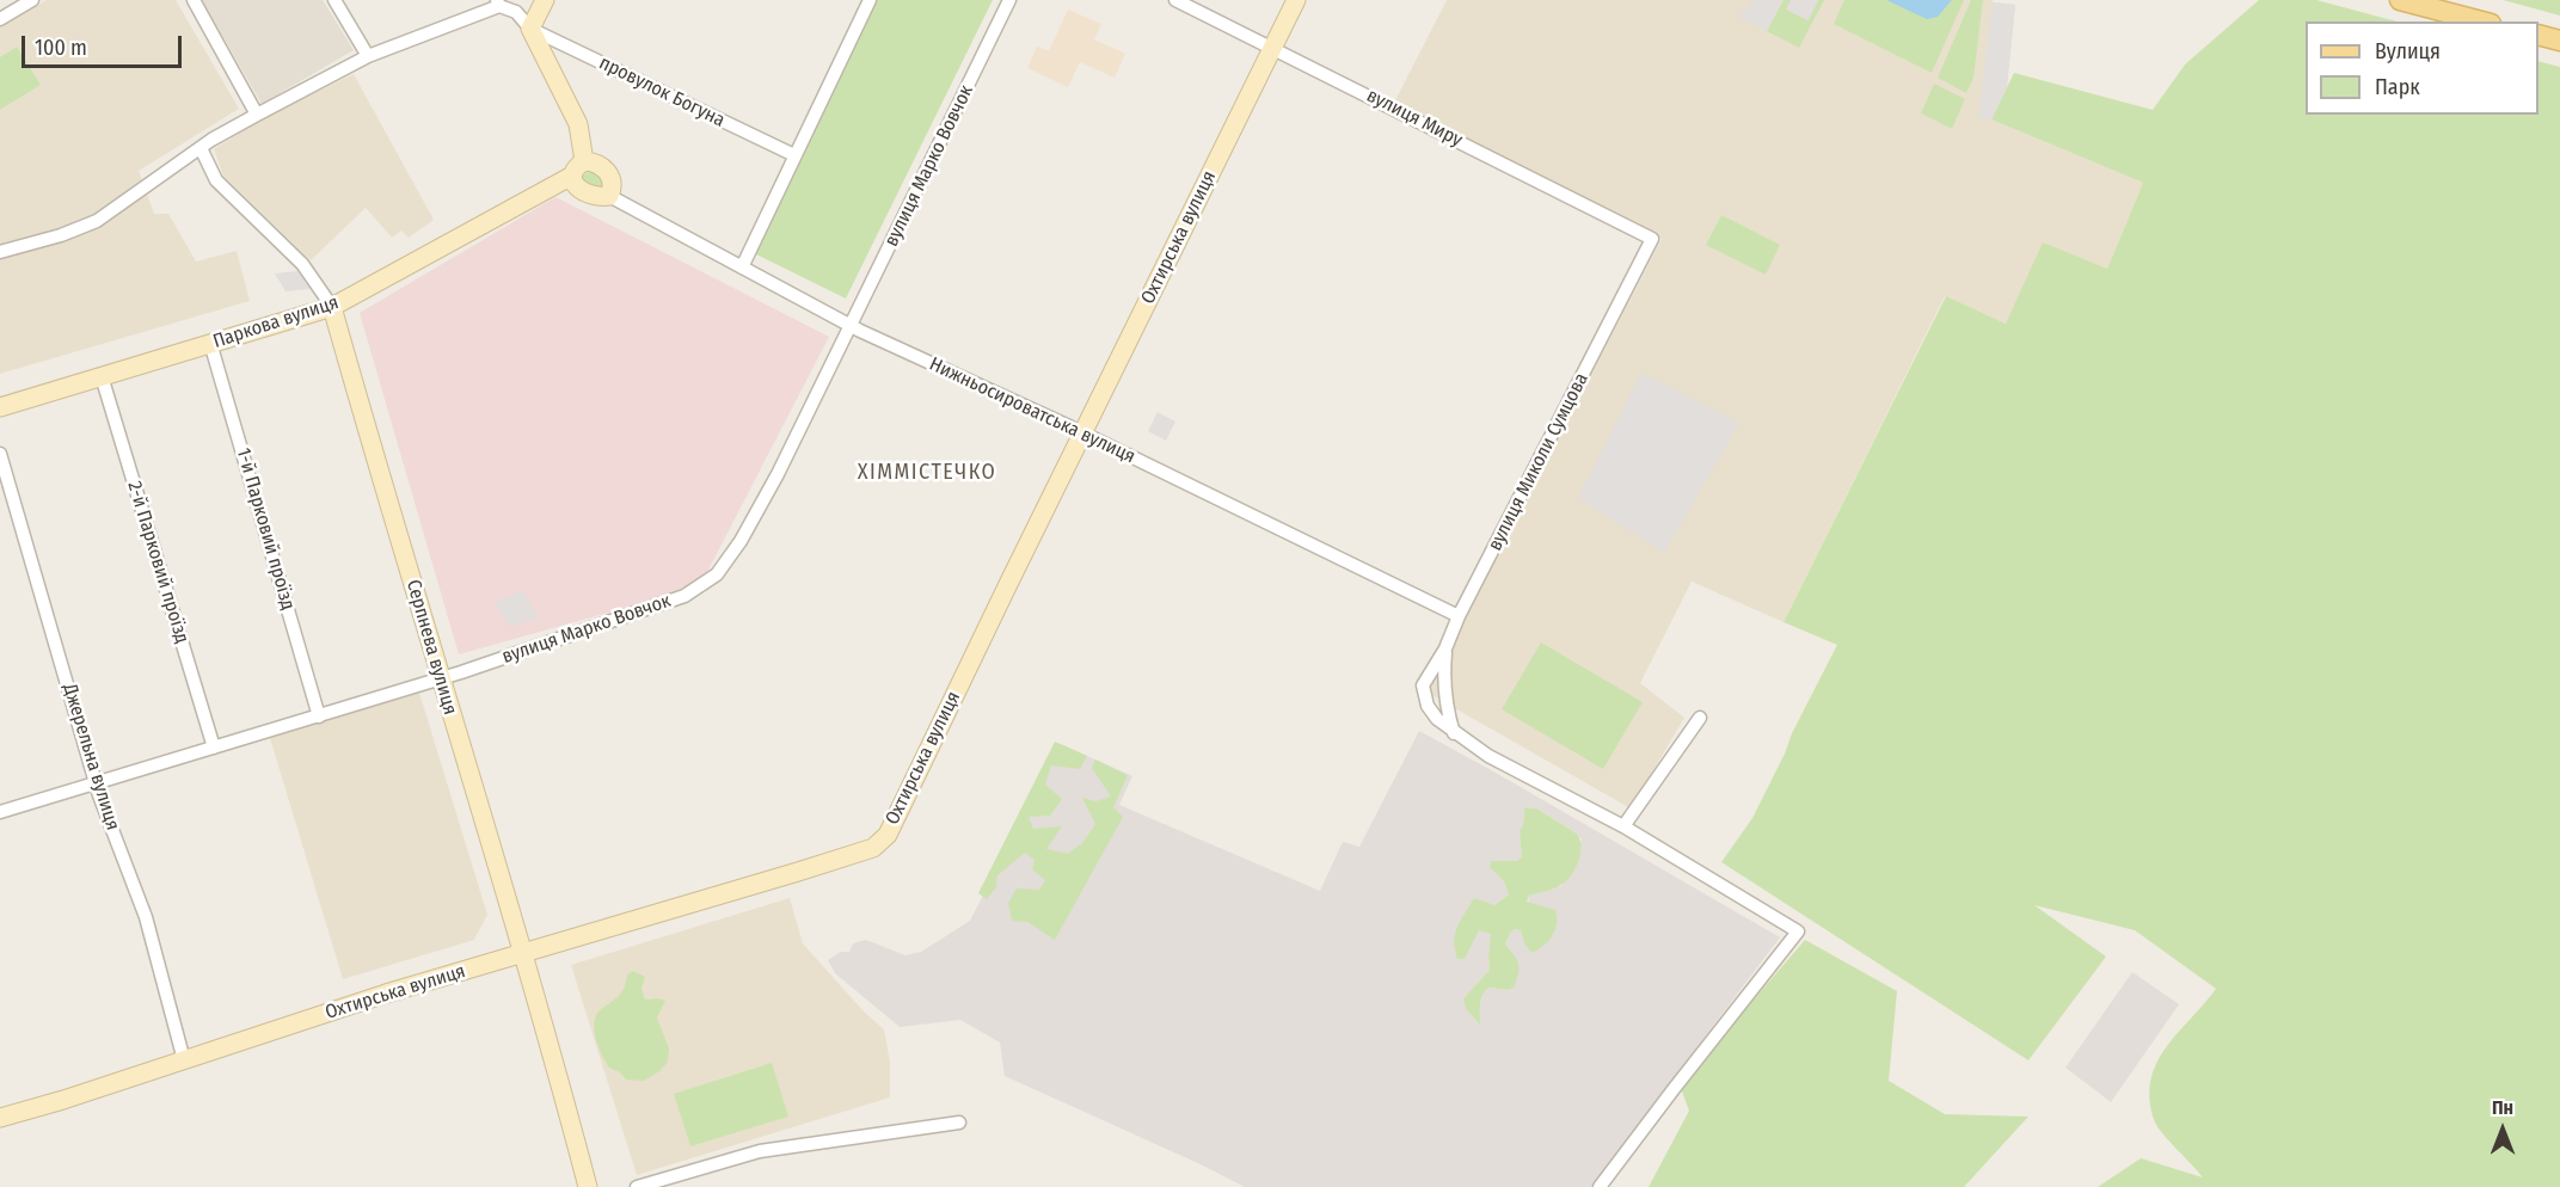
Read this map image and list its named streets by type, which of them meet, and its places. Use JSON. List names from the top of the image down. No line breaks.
{"streets":{"main road":["Охтирська вулиця","Паркова вулиця","Нижньосироватська вулиця","Серпнева вулиця"],"street":["провулок Богуна","вулиця Миру","вулиця Марко Вовчок","вулиця Миколи Сумцова","1-й Парковий проїзд","2-й Парковий проїзд","Джерельна вулиця"]},"crossings":[["вулиця Миру","Охтирська вулиця"],["вулиця Миру","вулиця Миколи Сумцова"],["вулиця Марко Вовчок","Нижньосироватська вулиця"],["вулиця Марко Вовчок","1-й Парковий проїзд"],["вулиця Марко Вовчок","2-й Парковий проїзд"],["вулиця Марко Вовчок","Серпнева вулиця"],["вулиця Марко Вовчок","Джерельна вулиця"],["Охтирська вулиця","Нижньосироватська вулиця"],["Охтирська вулиця","Серпнева вулиця"],["Охтирська вулиця","Джерельна вулиця"],["Паркова вулиця","Нижньосироватська вулиця"],["Паркова вулиця","1-й Парковий проїзд"],["Паркова вулиця","2-й Парковий проїзд"],["Паркова вулиця","Серпнева вулиця"],["Нижньосироватська вулиця","вулиця Миколи Сумцова"]],"districts":["ХІММІСТЕЧКО"],"legend":["Вулиця","Парк"],"scale_bar":"100 m","north":"top"}
